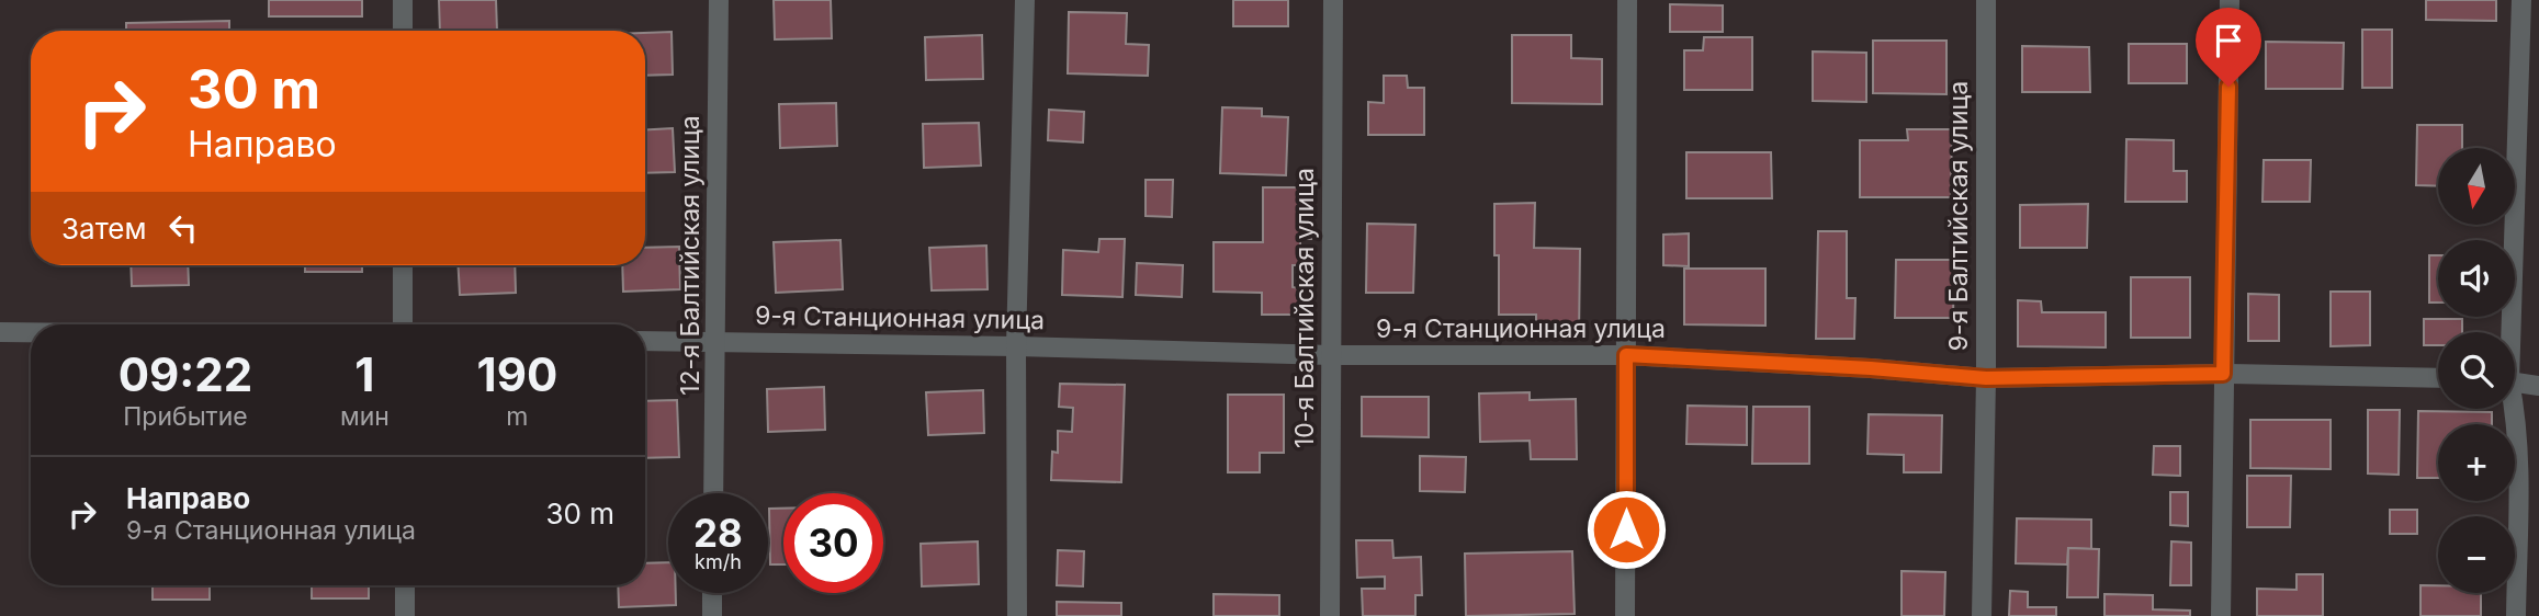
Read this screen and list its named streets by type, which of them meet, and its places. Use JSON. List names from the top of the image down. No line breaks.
{"streets":{"street":["9-я Балтийская улица","12-я Балтийская улица","10-я Балтийская улица","9-я Станционная улица"]},"crossings":[["9-я Балтийская улица","9-я Станционная улица"],["12-я Балтийская улица","9-я Станционная улица"],["10-я Балтийская улица","9-я Станционная улица"]],"north":"bottom","page":{"turn":["30 m","Направо"],"map_buttons":["+","−"],"then":"Затем","eta":["09:22","Прибытие","1","мин","190","m"],"list":[{"name":"Направо","note":"9-я Станционная улица","value":"30 m"}],"speed":"28 km/h","limit":"30"}}
